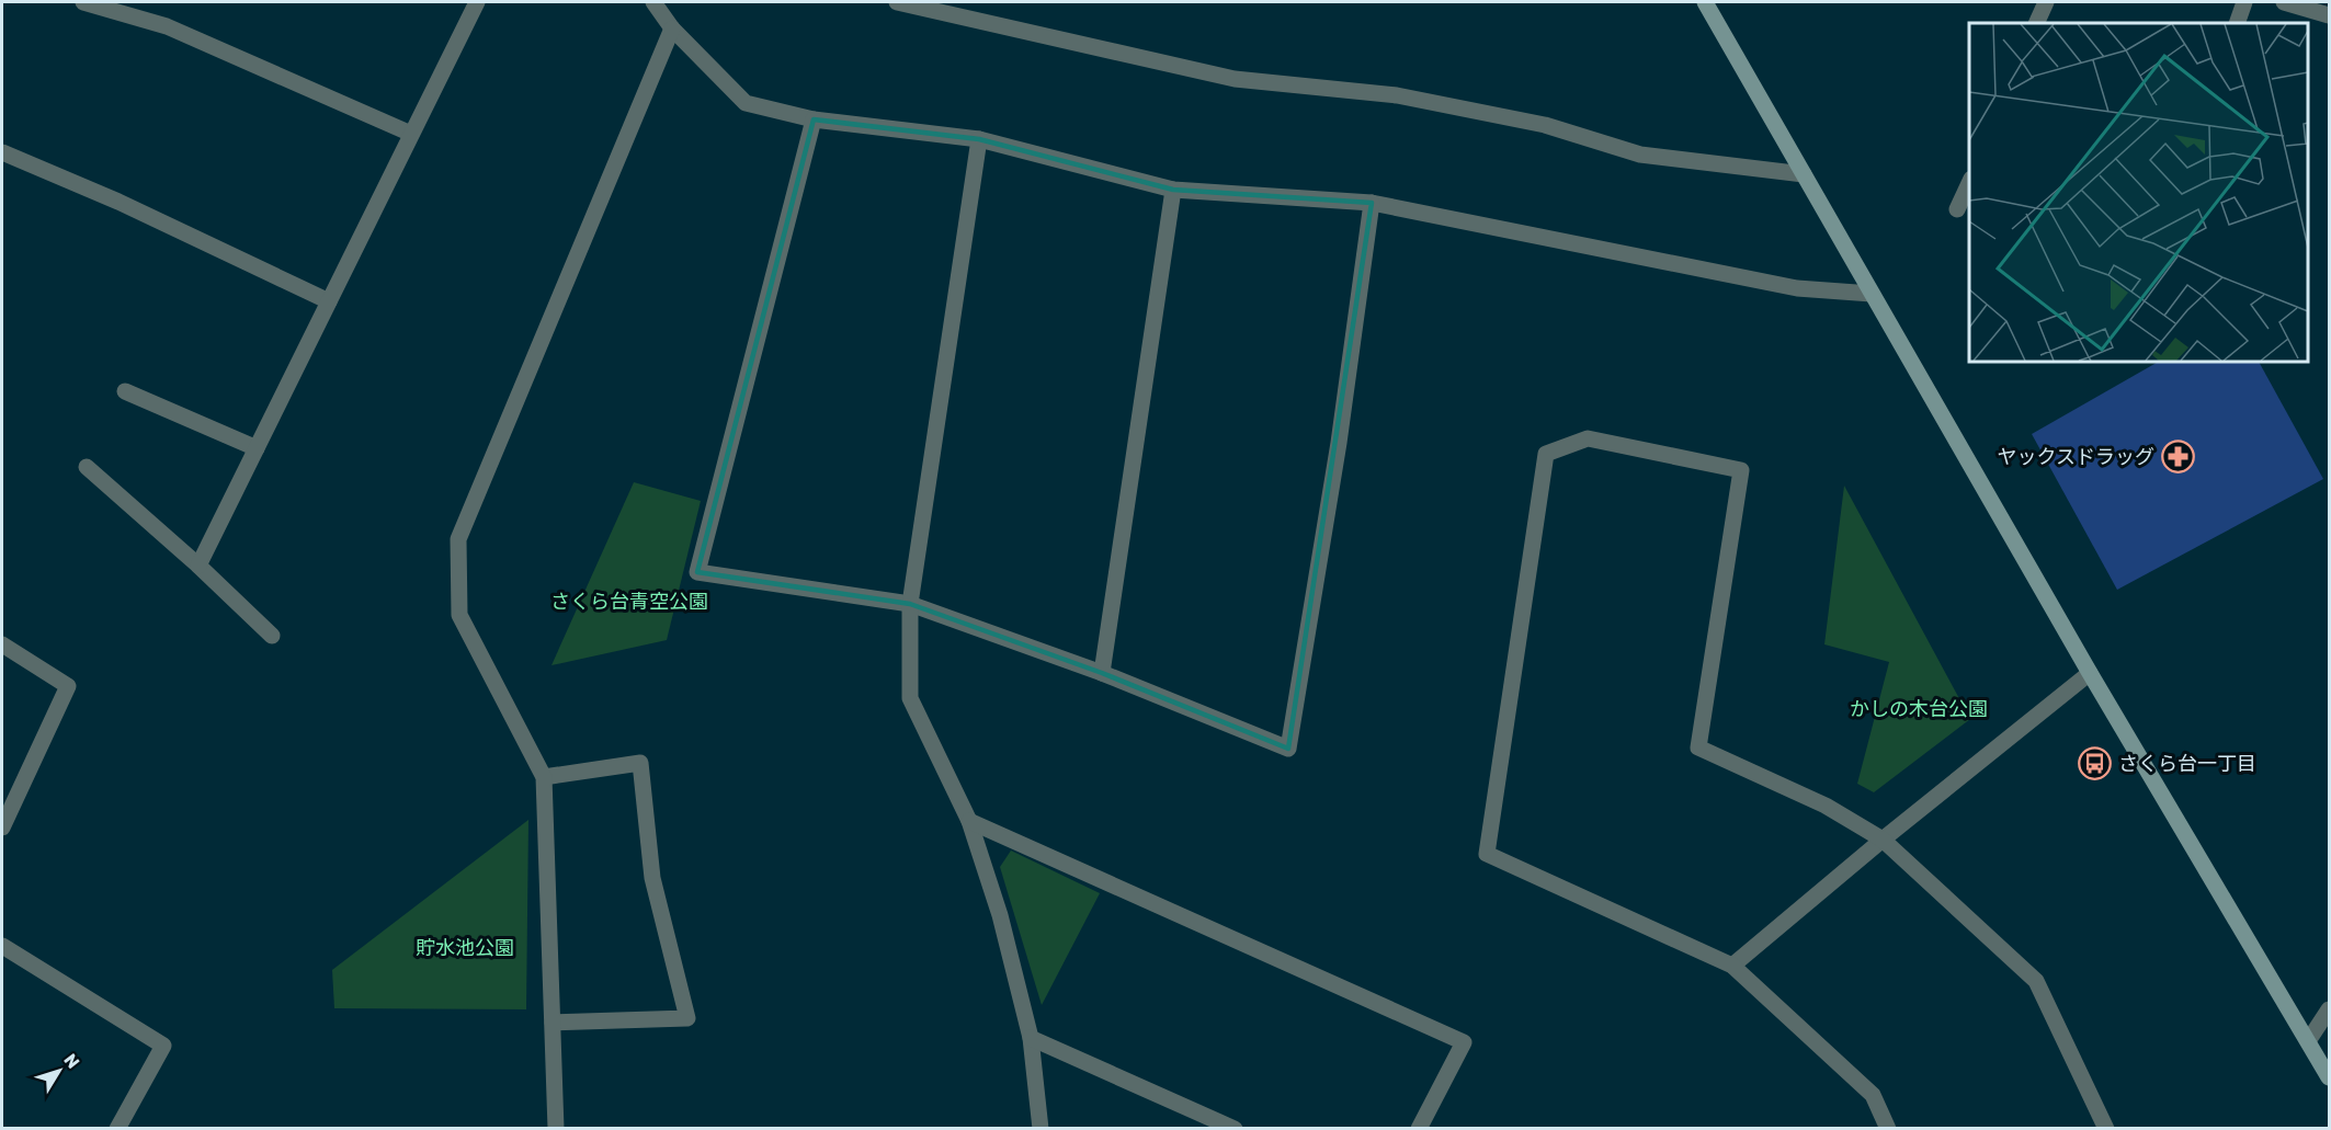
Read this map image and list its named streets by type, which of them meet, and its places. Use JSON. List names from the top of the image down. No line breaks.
{"parks":["さくら台青空公園","かしの木台公園","貯水池公園"],"places":{"pharmacy":["ヤックスドラッグ"],"bus stop":["さくら台一丁目"]},"north":"top right"}
